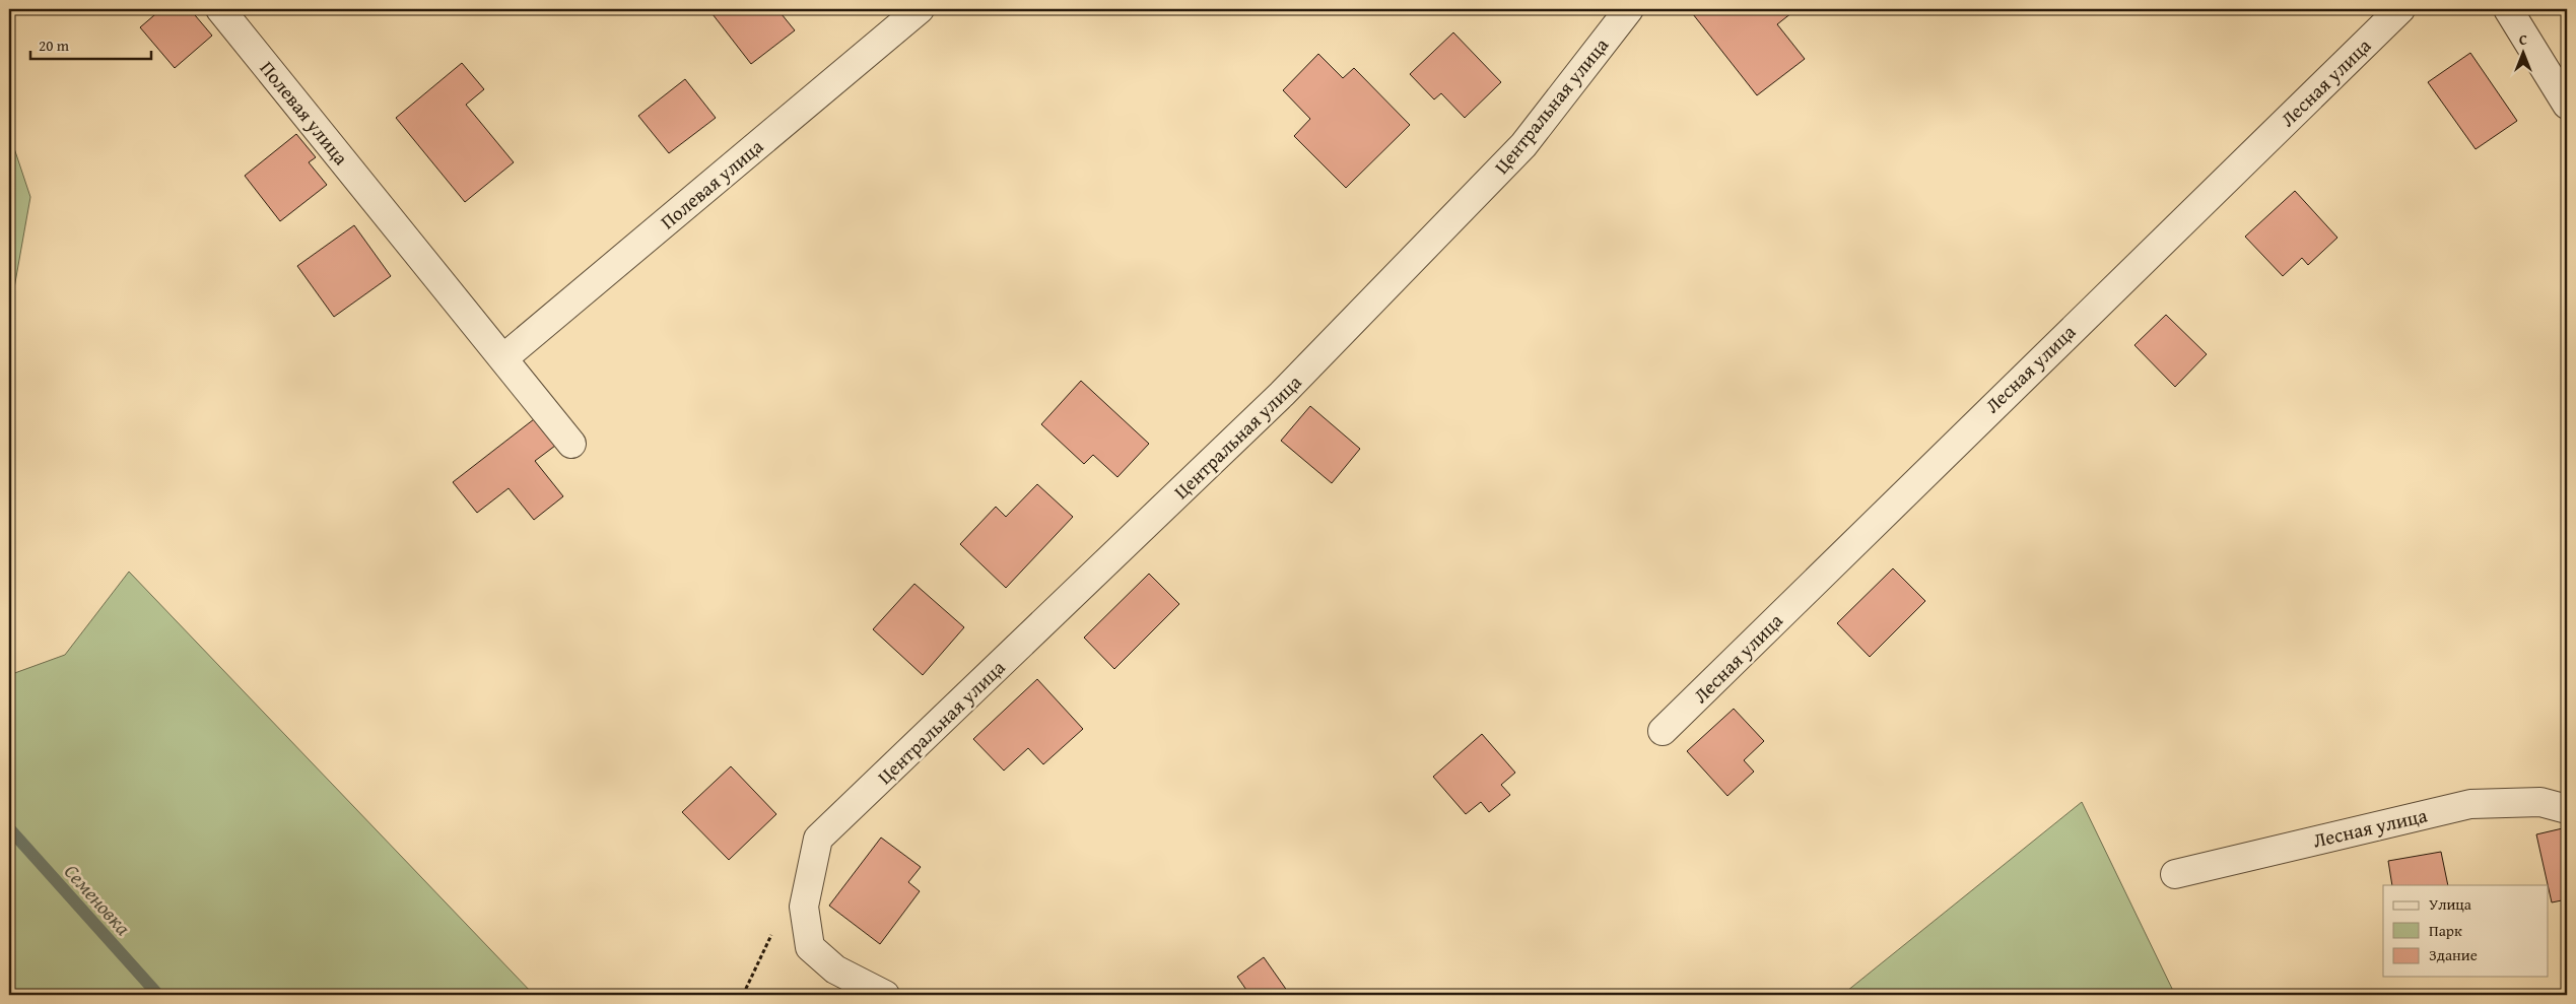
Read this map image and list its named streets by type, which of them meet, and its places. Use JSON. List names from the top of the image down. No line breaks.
{"streets":{"street":["Лесная улица","Центральная улица","Полевая улица"]},"water":["Семеновка"],"legend":["Улица","Парк","Здание"],"scale_bar":"20 m","north":"top"}
